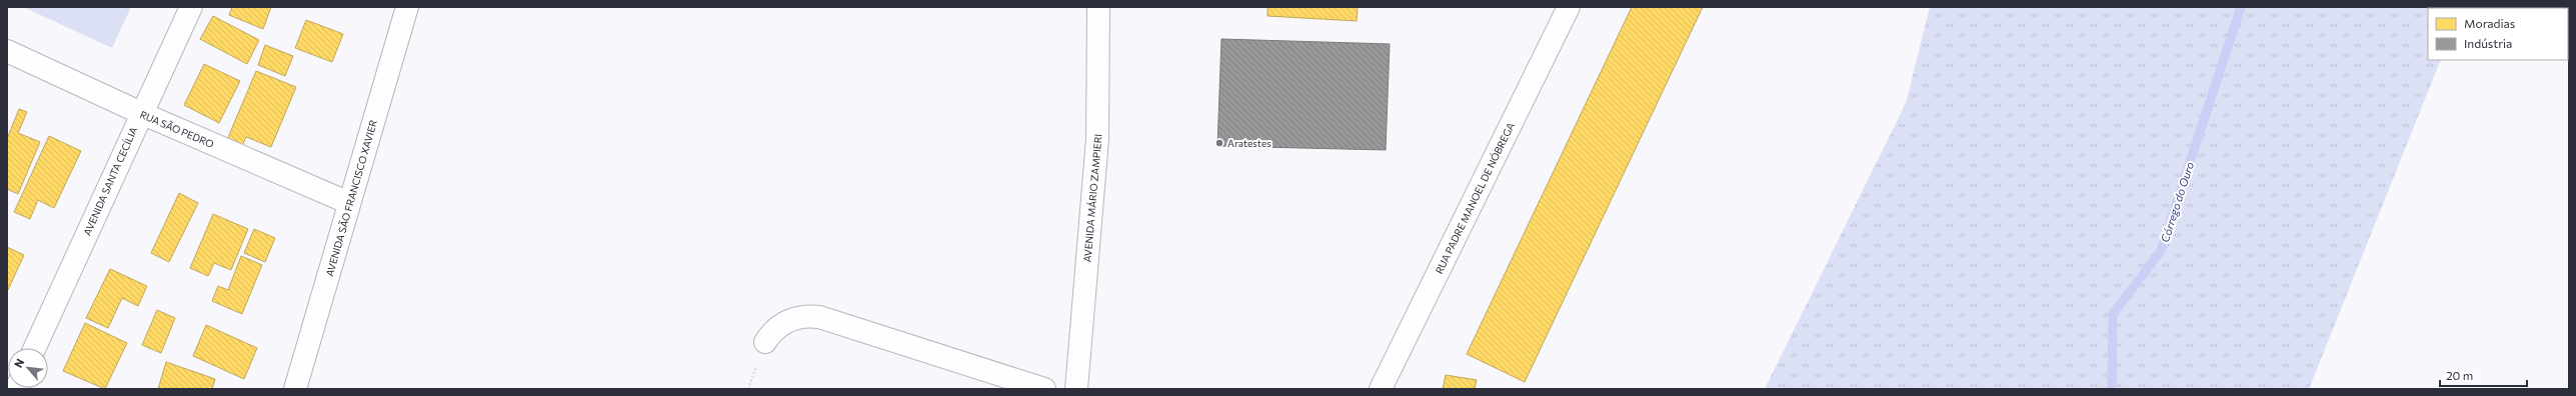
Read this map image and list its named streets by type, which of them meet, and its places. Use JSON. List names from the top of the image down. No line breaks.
{"streets":{"street":["RUA SÃO PEDRO","AVENIDA SANTA CECÍLIA","AVENIDA SÃO FRANCISCO XAVIER","AVENIDA MÁRIO ZAMPIERI","RUA PADRE MANOEL DE NÓBREGA"]},"crossings":[["RUA SÃO PEDRO","AVENIDA SANTA CECÍLIA"],["RUA SÃO PEDRO","AVENIDA SÃO FRANCISCO XAVIER"]],"water":["Córrego do Ouro"],"places":["Aratestes"],"legend":["Moradias","Indústria"],"scale_bar":"20 m","north":"top left"}
